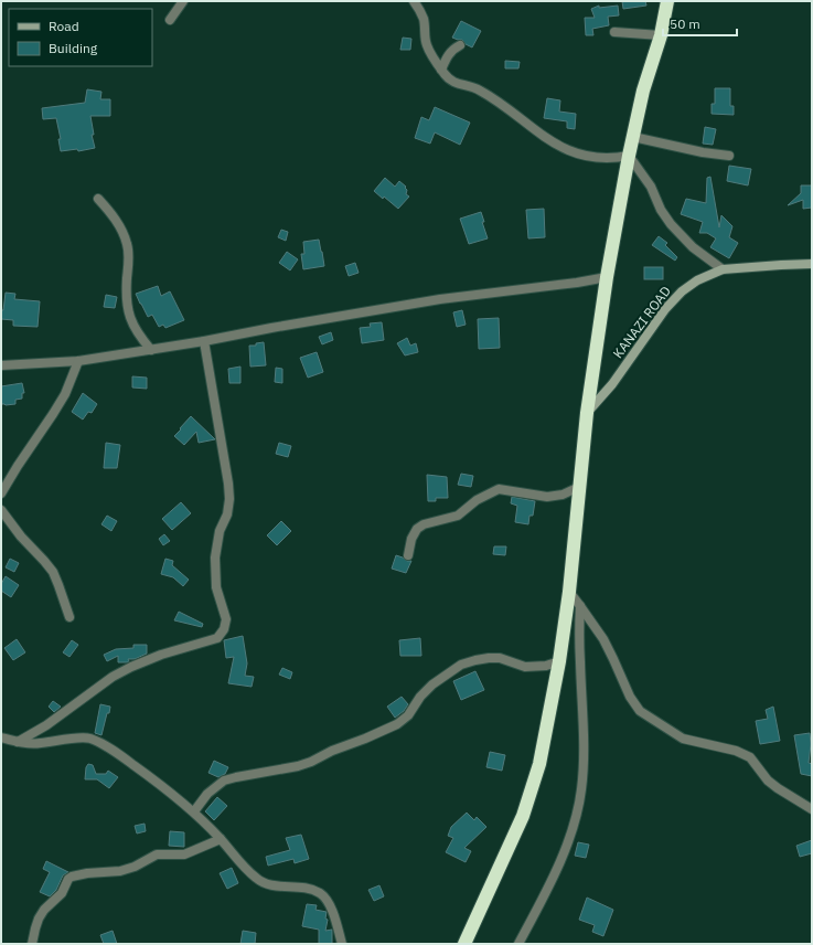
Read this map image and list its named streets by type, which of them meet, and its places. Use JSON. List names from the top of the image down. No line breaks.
{"streets":{"main road":["KANAZI ROAD"]},"legend":["Road","Building"],"scale_bar":"50 m"}
